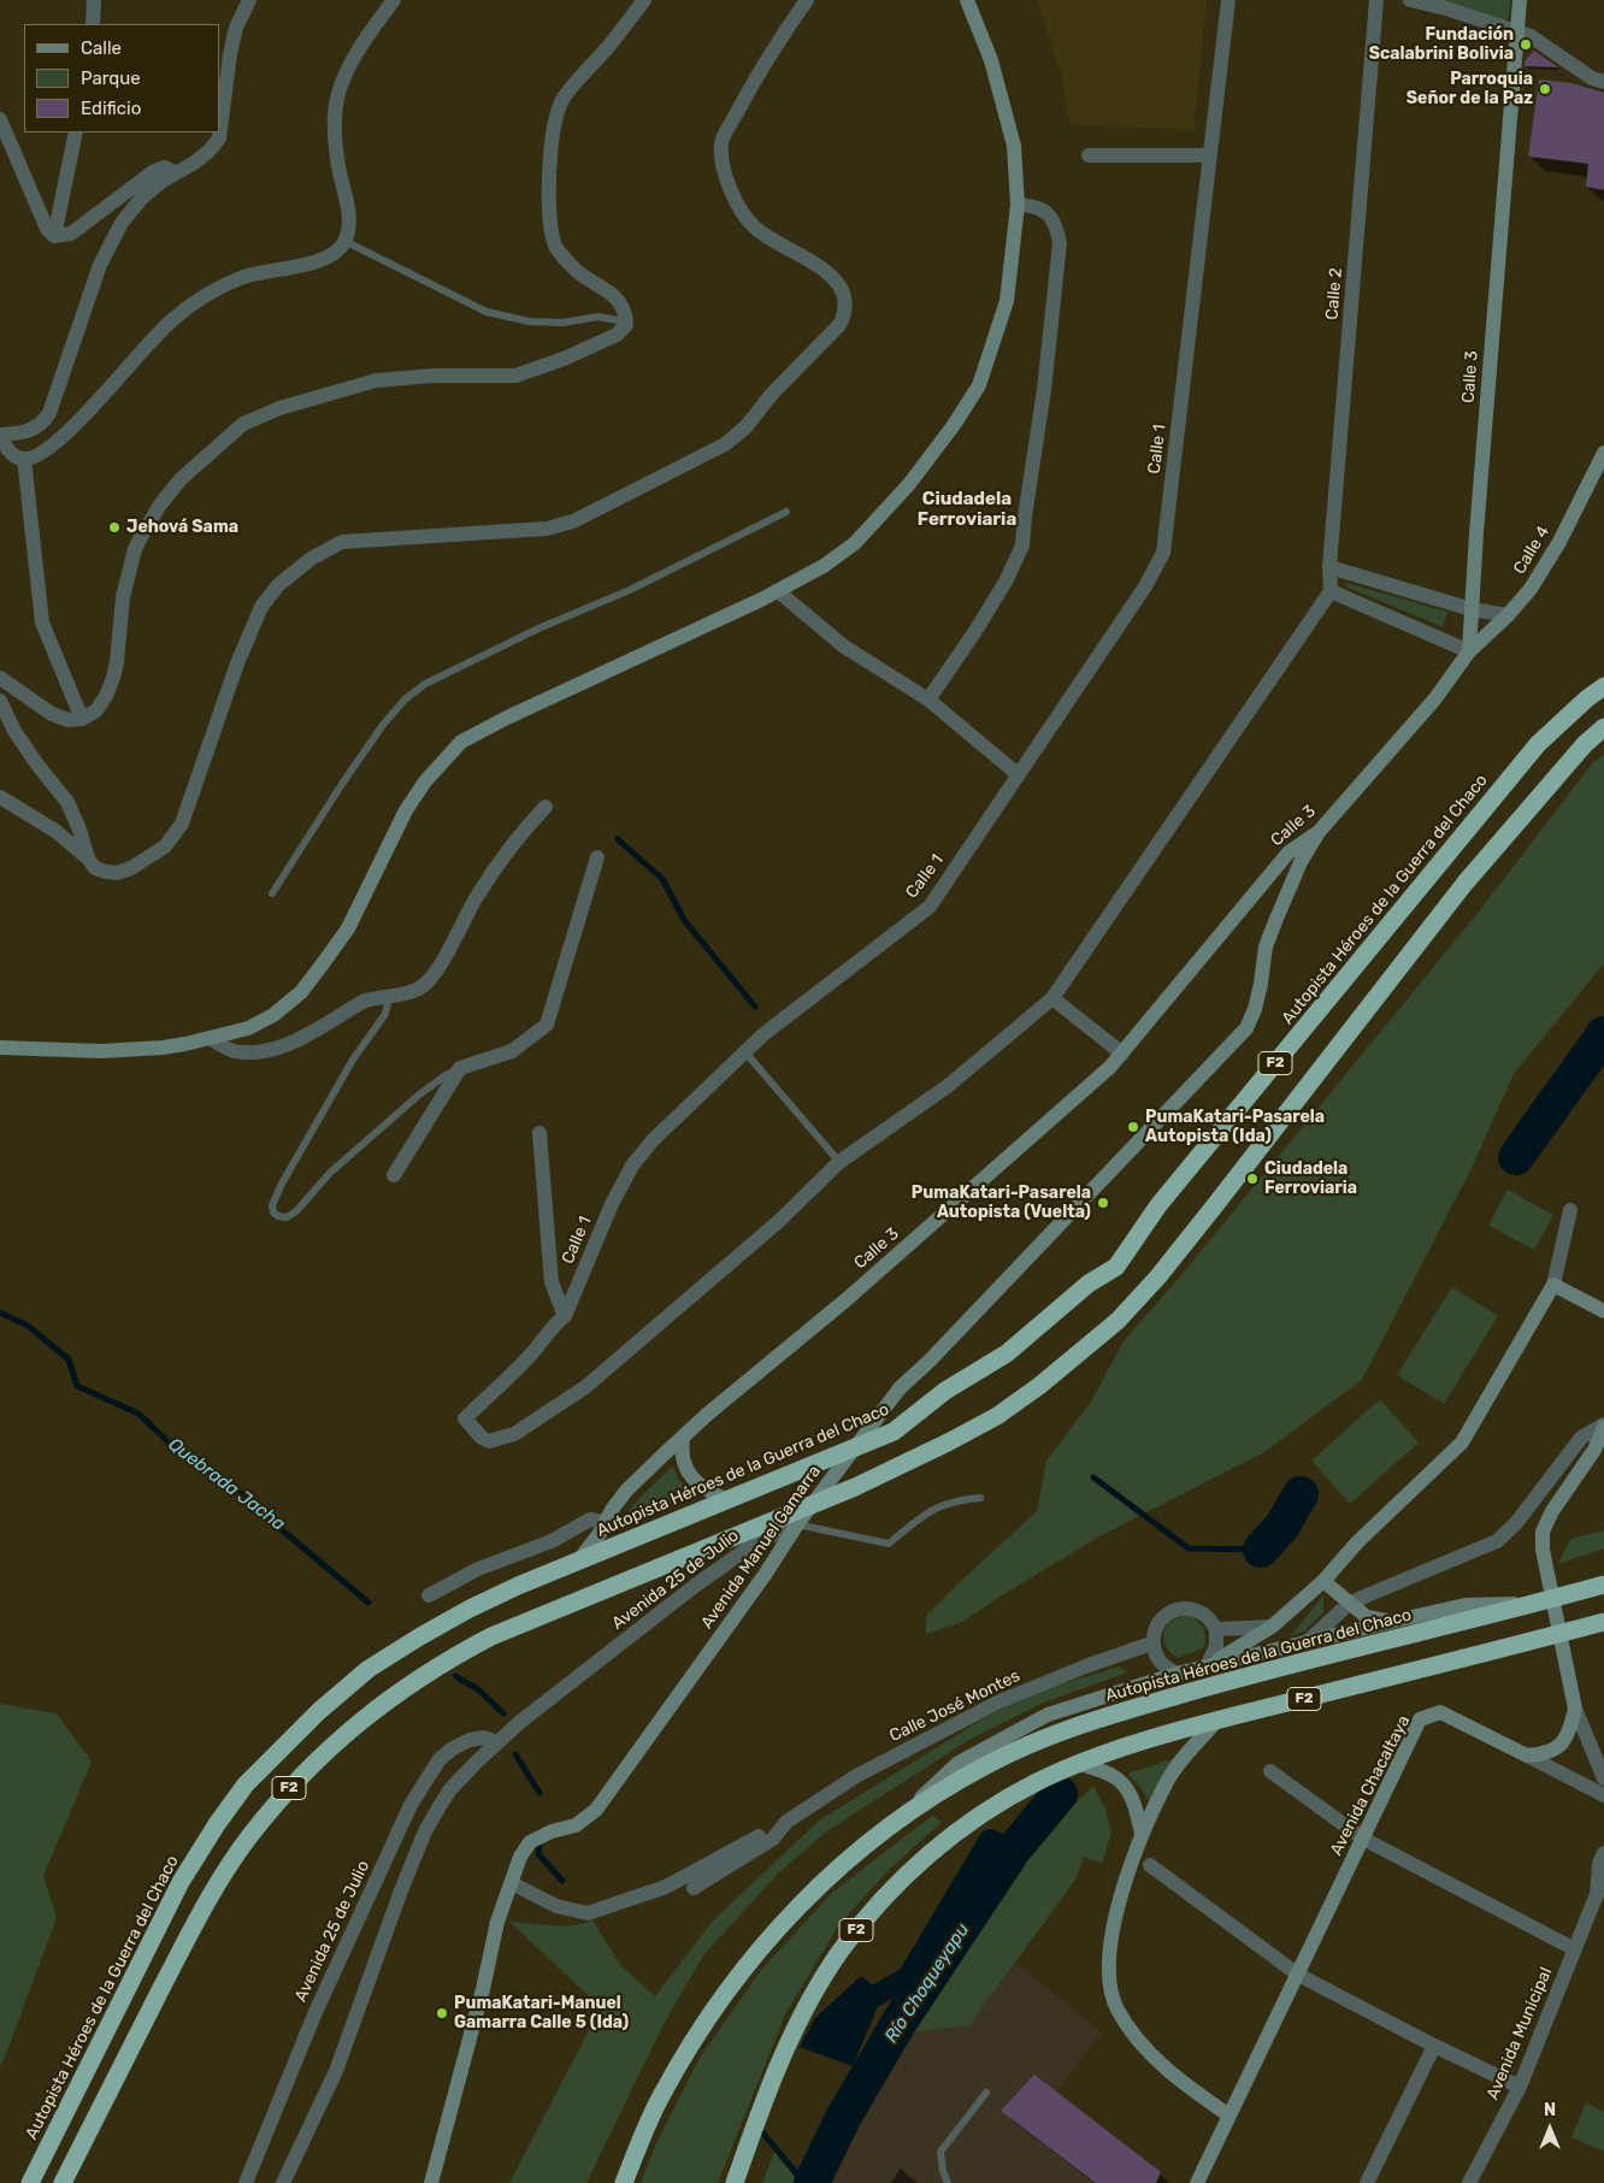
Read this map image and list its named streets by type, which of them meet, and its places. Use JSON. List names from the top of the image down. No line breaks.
{"streets":{"highway":["Autopista Héroes de la Guerra del Chaco","F2"],"street":["Calle 2","Calle 3","Calle 1","Calle 4","Avenida Manuel Gamarra","Avenida 25 de Julio","Calle José Montes","Avenida Chacaltaya","Avenida Municipal"]},"crossings":[["Calle 2","Calle 1"],["Calle 3","Calle 4"],["Calle 3","Autopista Héroes de la Guerra del Chaco"],["Calle 3","Avenida Manuel Gamarra"],["Avenida Manuel Gamarra","Avenida 25 de Julio"],["Avenida Manuel Gamarra","Calle José Montes"]],"districts":["Ciudadela Ferroviaria"],"water":["Quebrada Jacha","Río Choqueyapu"],"places":["Fundación Scalabrini Bolivia","Parroquia Señor de la Paz","Jehová Sama","PumaKatari-Pasarela Autopista (Ida)","Ciudadela Ferroviaria","PumaKatari-Pasarela Autopista (Vuelta)","PumaKatari-Manuel Gamarra Calle 5 (Ida)"],"legend":["Calle","Parque","Edificio"],"north":"top"}
